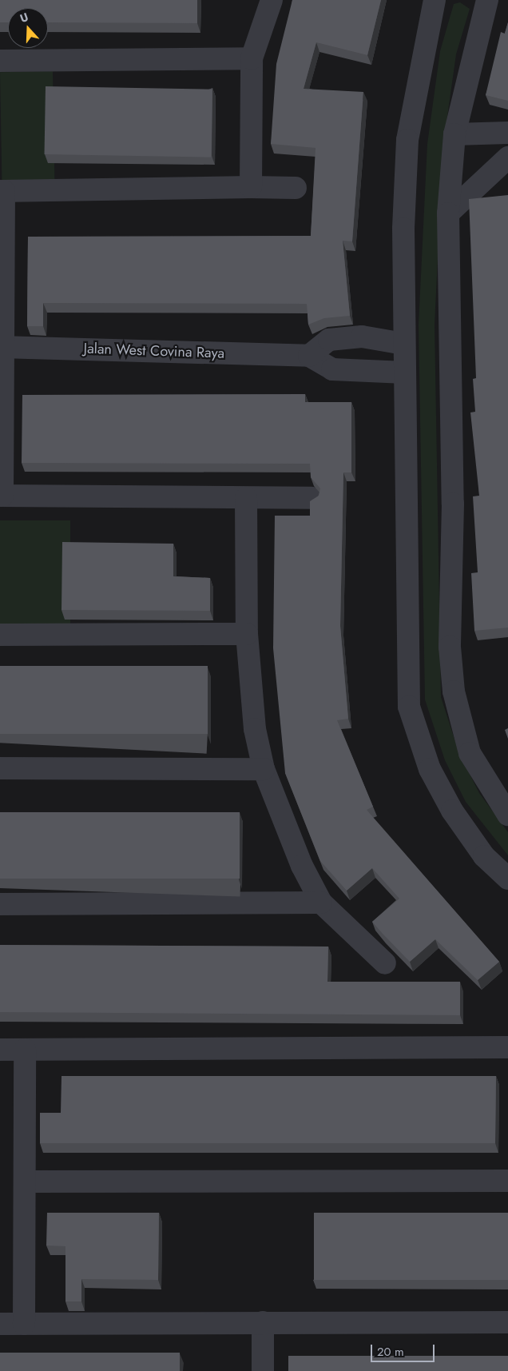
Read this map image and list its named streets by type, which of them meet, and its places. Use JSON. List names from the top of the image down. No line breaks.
{"streets":{"street":["Jalan West Covina Raya"]},"scale_bar":"20 m","north":"top"}
